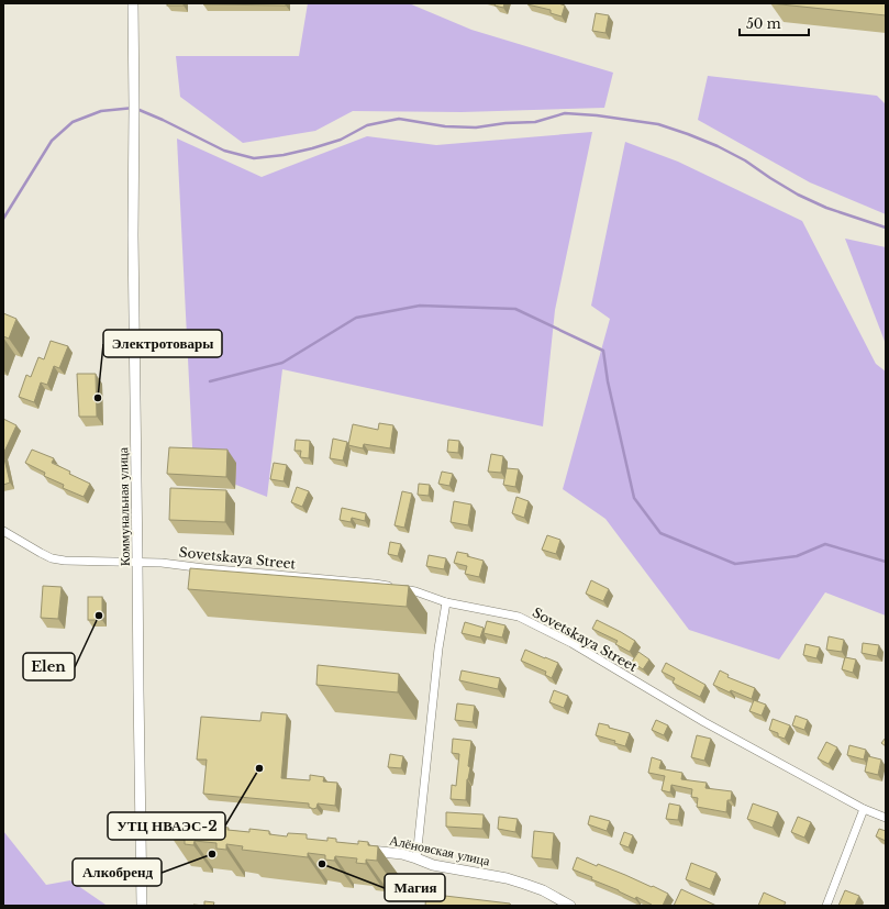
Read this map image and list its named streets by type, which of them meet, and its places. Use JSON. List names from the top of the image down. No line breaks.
{"streets":{"street":["Коммунальная улица","Sovetskaya Street","Алёновская улица"]},"crossings":[["Коммунальная улица","Sovetskaya Street"]],"places":["Электротовары","Elen","УТЦ НВАЭС-2","Алкобренд","Магия"],"scale_bar":"50 m"}
